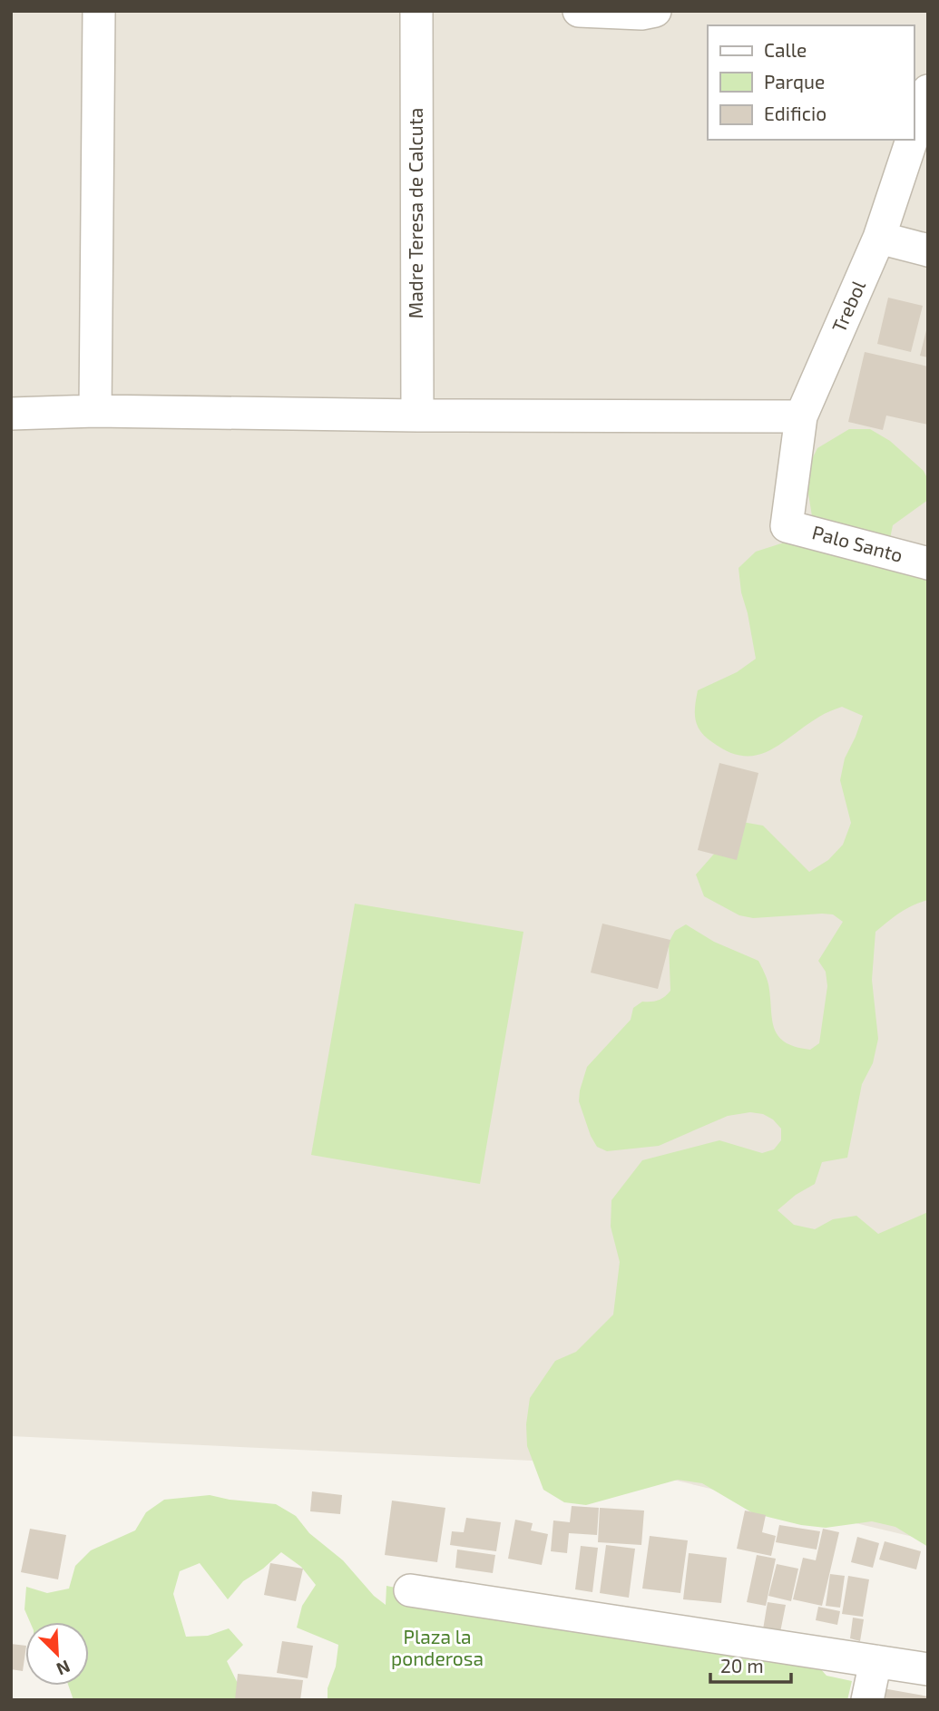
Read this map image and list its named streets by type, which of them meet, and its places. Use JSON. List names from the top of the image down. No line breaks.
{"streets":{"street":["Madre Teresa de Calcuta","Trebol","Palo Santo"]},"crossings":[["Trebol","Palo Santo"]],"parks":["Plaza la ponderosa"],"legend":["Calle","Parque","Edificio"],"scale_bar":"20 m","north":"bottom right"}
